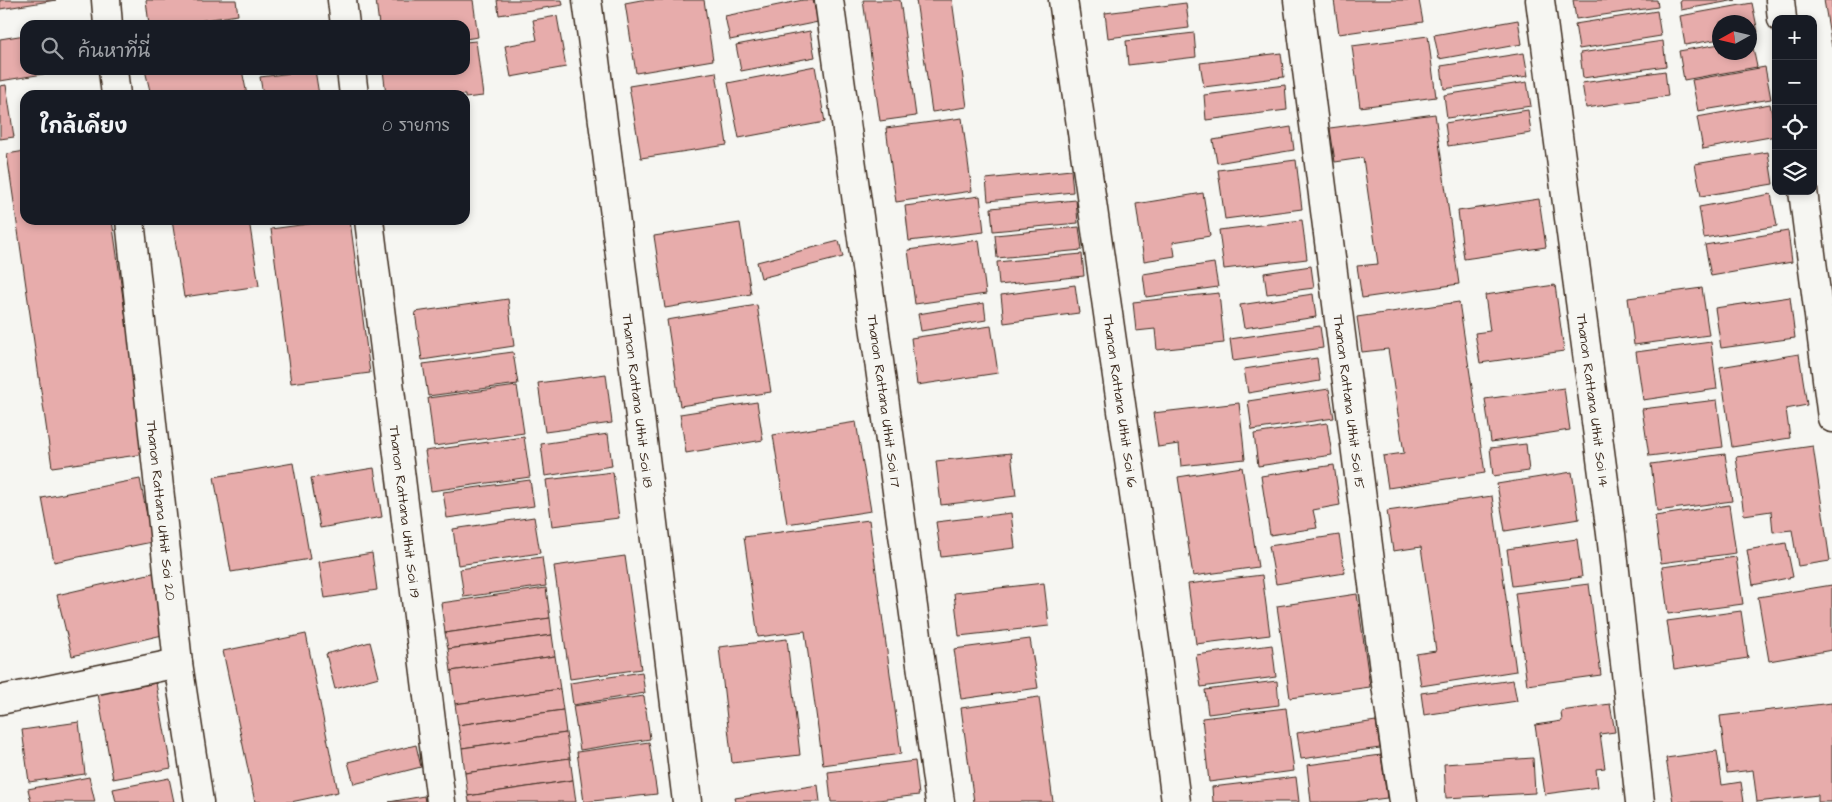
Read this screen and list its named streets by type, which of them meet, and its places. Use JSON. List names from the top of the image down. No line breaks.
{"streets":{"street":["Thanon Rattana Uthit Soi 18","Thanon Rattana Uthit Soi 17","Thanon Rattana Uthit Soi 16","Thanon Rattana Uthit Soi 15","Thanon Rattana Uthit Soi 14","Thanon Rattana Uthit Soi 20","Thanon Rattana Uthit Soi 19"]},"north":"left","page":{"map_buttons":["+","−"],"search":"ค้นหาที่นี่","heading":["ใกล้เคียง","0 รายการ"]}}
